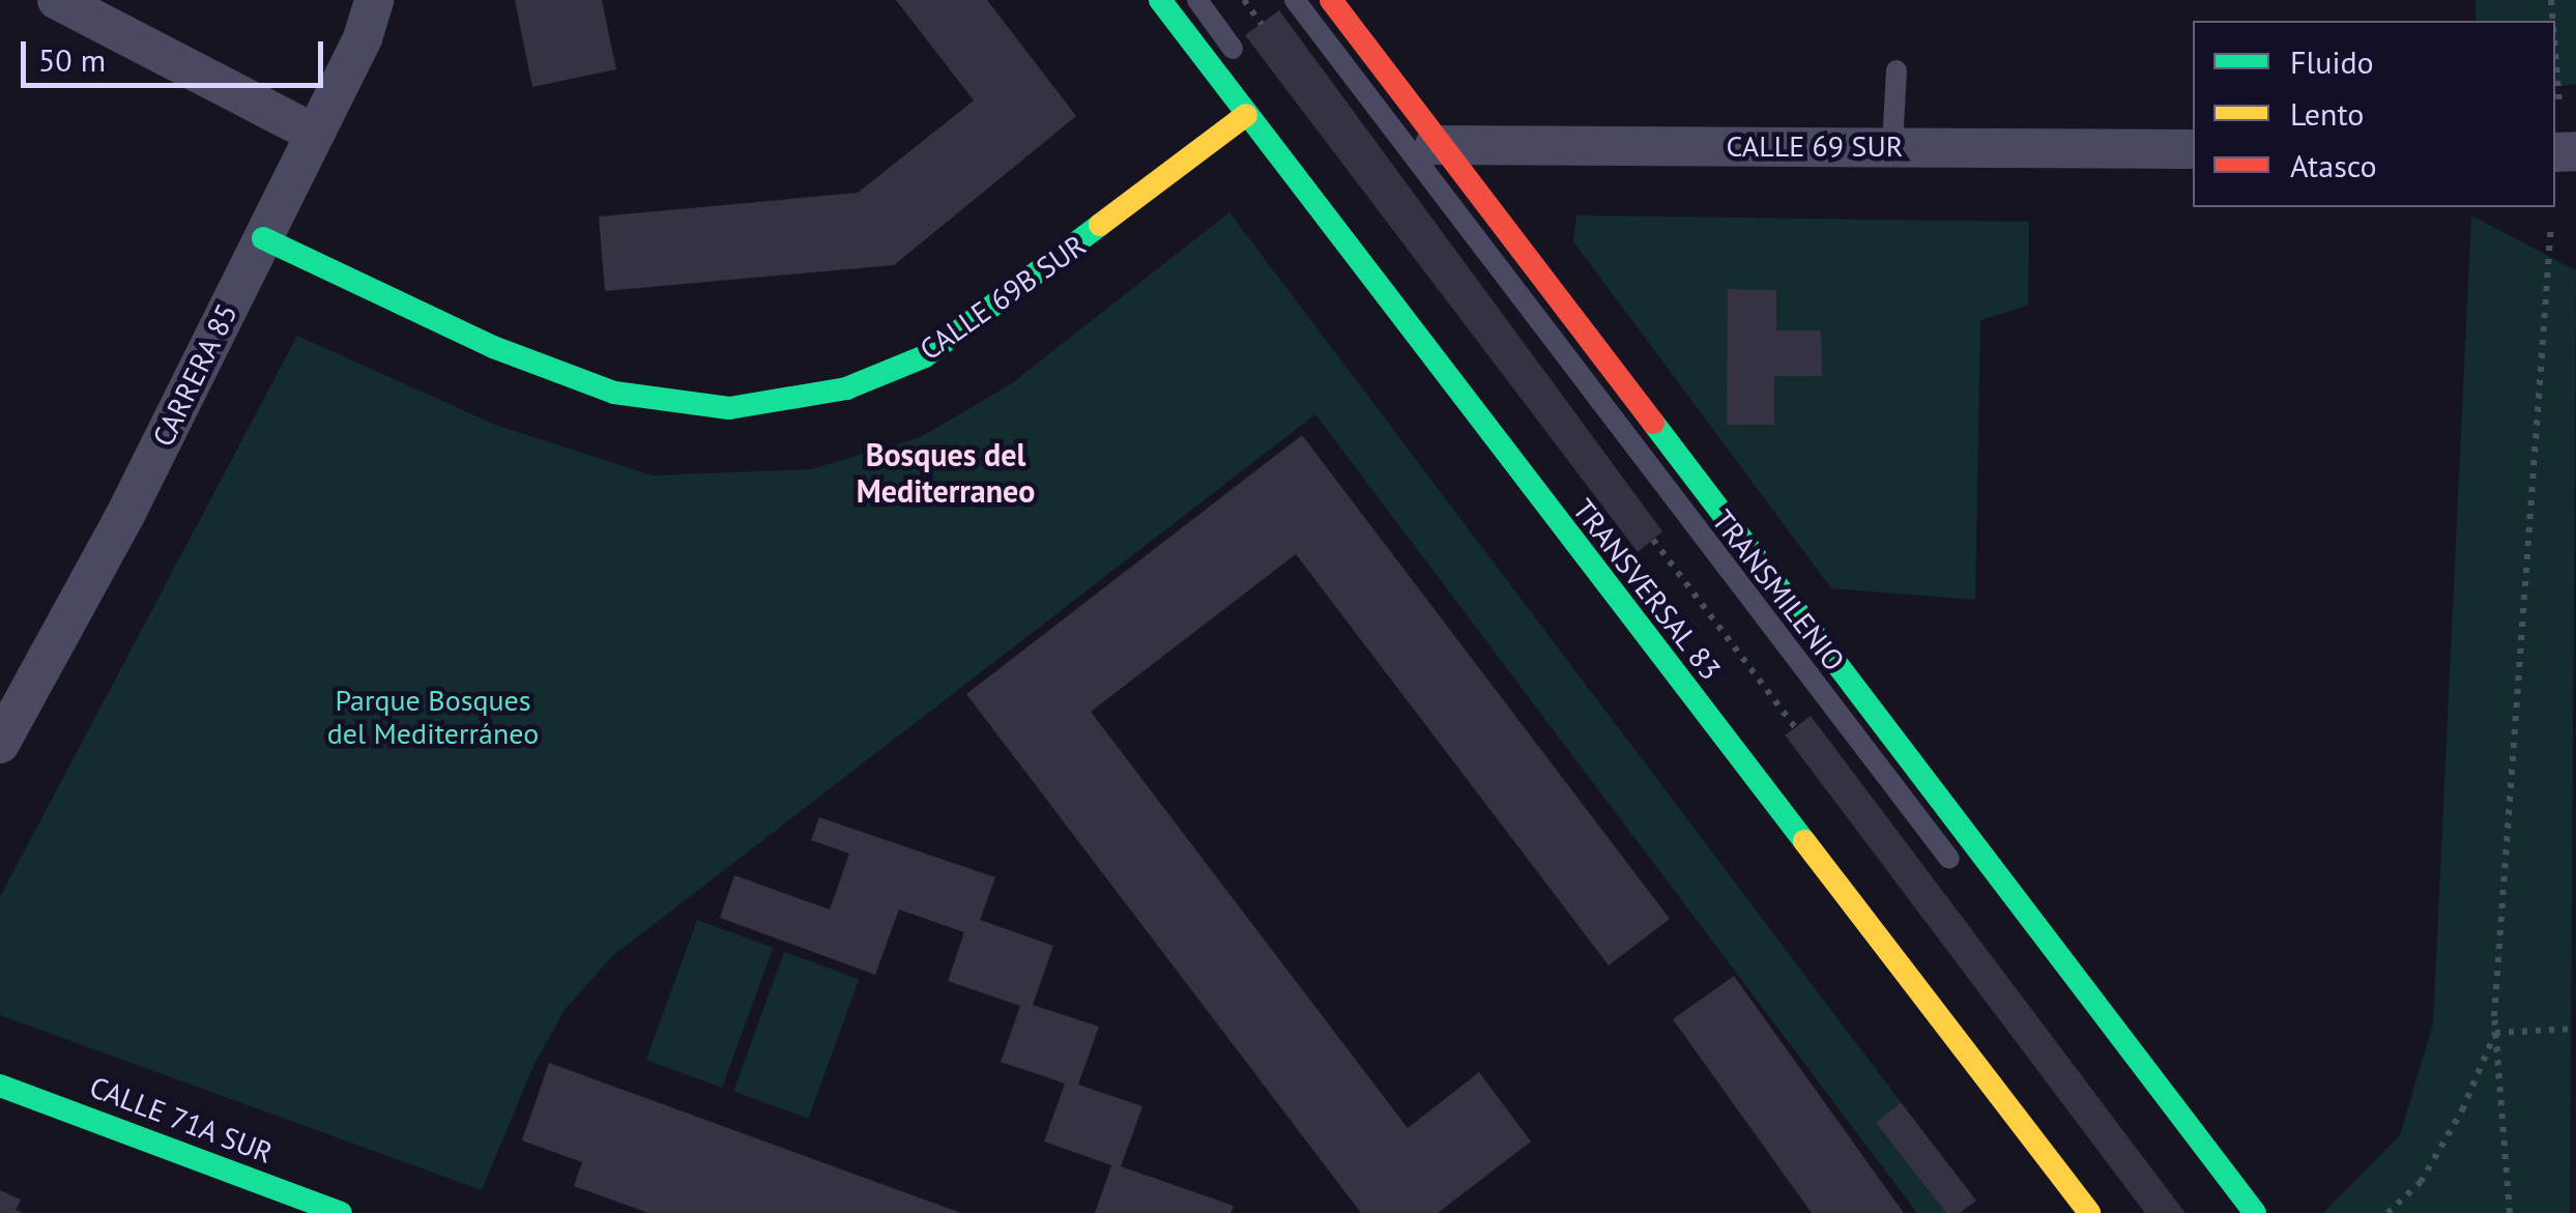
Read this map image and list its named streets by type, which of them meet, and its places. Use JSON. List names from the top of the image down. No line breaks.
{"streets":{"main road":["CALLE 69B SUR","TRANSVERSAL 83","CALLE 71A SUR"],"street":["CALLE 69 SUR","CARRERA 85"],"lane":["TRANSMILENIO"]},"crossings":[["CALLE 69B SUR","CARRERA 85"],["CALLE 69B SUR","TRANSVERSAL 83"]],"districts":["Bosques del Mediterraneo"],"parks":["Parque Bosques del Mediterráneo"],"legend":["Fluido","Lento","Atasco"],"scale_bar":"50 m"}
